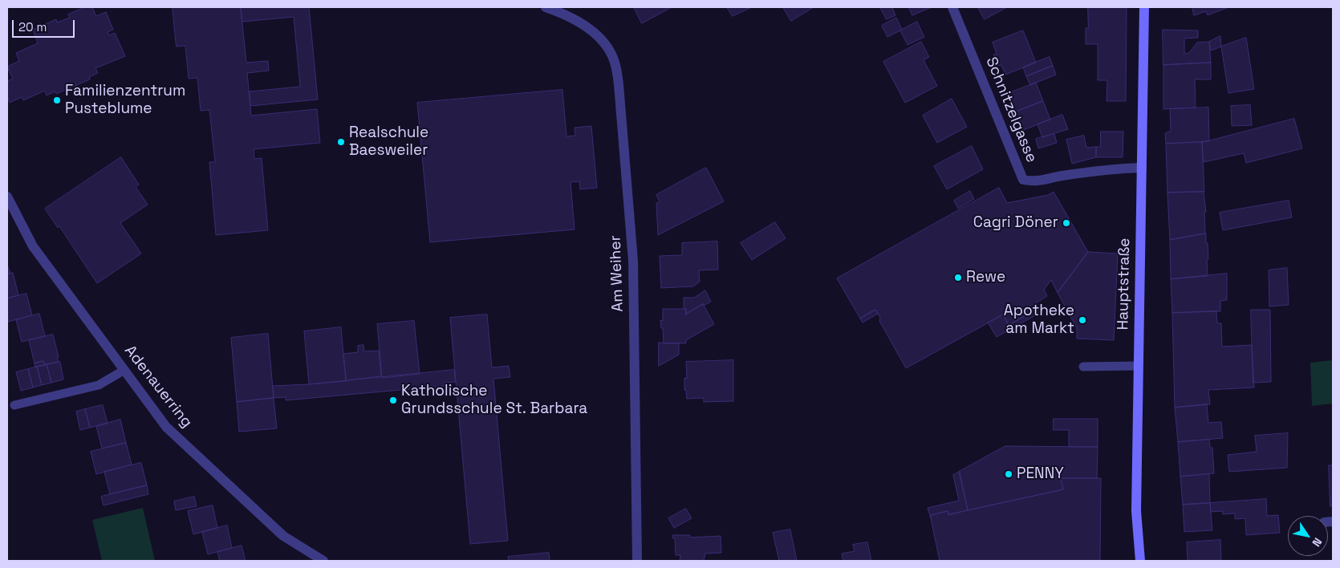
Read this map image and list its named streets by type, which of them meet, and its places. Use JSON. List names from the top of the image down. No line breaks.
{"streets":{"main road":["Hauptstraße"],"street":["Schnitzelgasse","Am Weiher","Adenauerring"]},"crossings":[["Schnitzelgasse","Hauptstraße"]],"places":["Familienzentrum Pusteblume","Realschule Baesweiler","Cagri Döner","Rewe","Apotheke am Markt","Katholische Grundsschule St. Barbara","PENNY"],"scale_bar":"20 m","north":"bottom right"}
